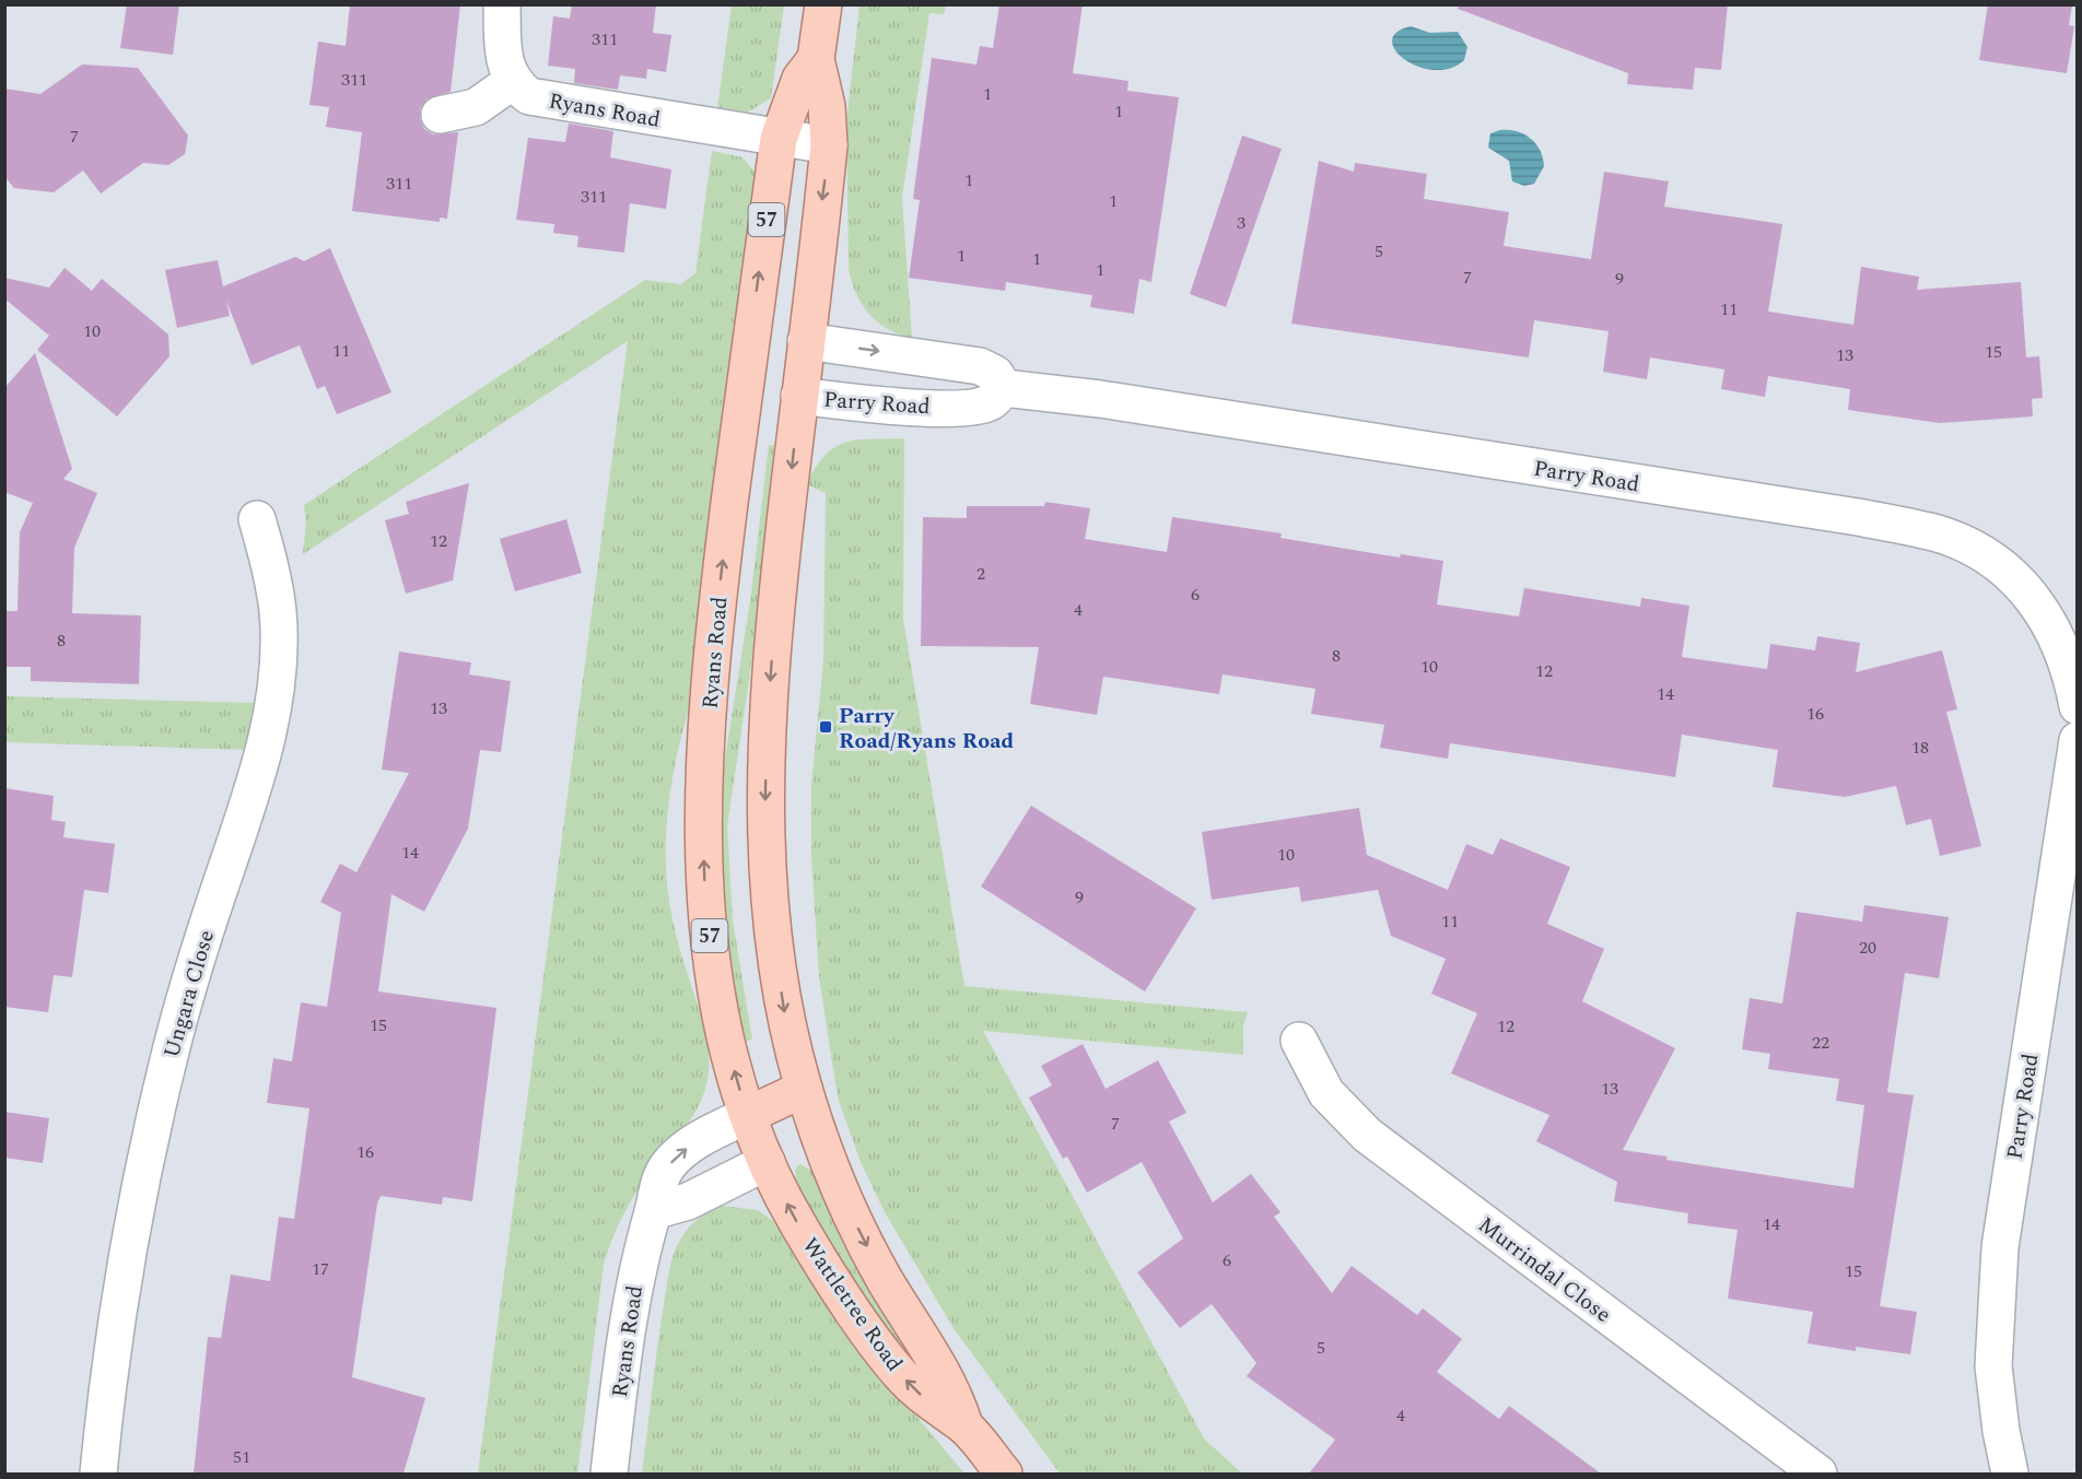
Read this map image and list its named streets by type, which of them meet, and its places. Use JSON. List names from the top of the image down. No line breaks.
{"streets":{"main road":["Ryans Road","57","Parry Road","Wattletree Road"],"street":["Ungara Close","Murrindal Close"]},"crossings":[["Ryans Road","Parry Road"],["Ryans Road","Wattletree Road"]],"places":{"transit":["Parry Road/Ryans Road"]},"house_numbers":["311","311","1","1","7","1","311","311","1","3","5","1","1","1","7","9","11","10","11","15","13","12","2","6","4","8","8","10","12","14","13","16","18","14","10","9","11","20","15","12","22","13","7","16","14","6","17","15","5","4","51"]}
